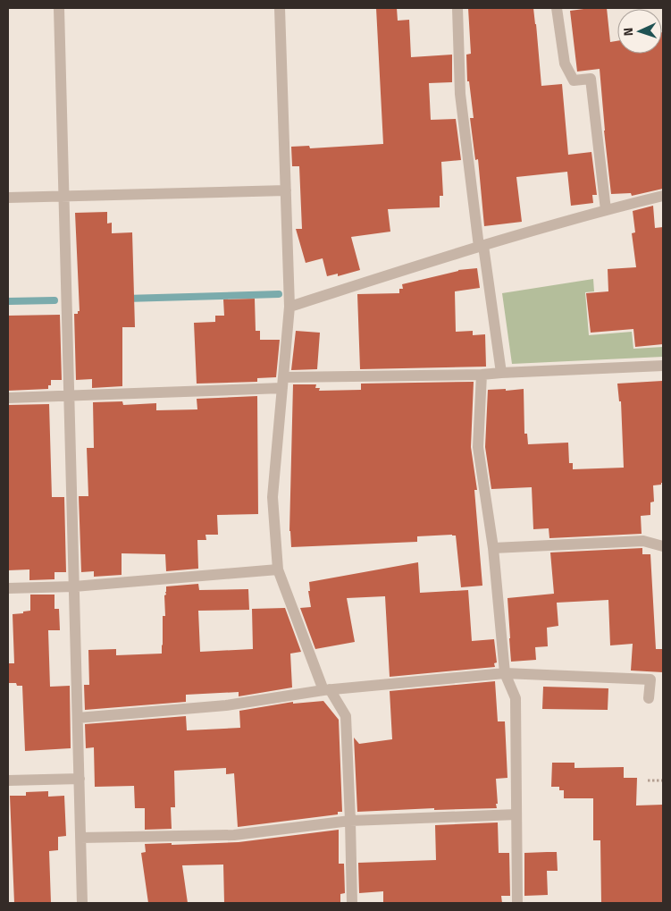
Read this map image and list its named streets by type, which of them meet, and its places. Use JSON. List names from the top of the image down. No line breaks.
{"north":"left"}
